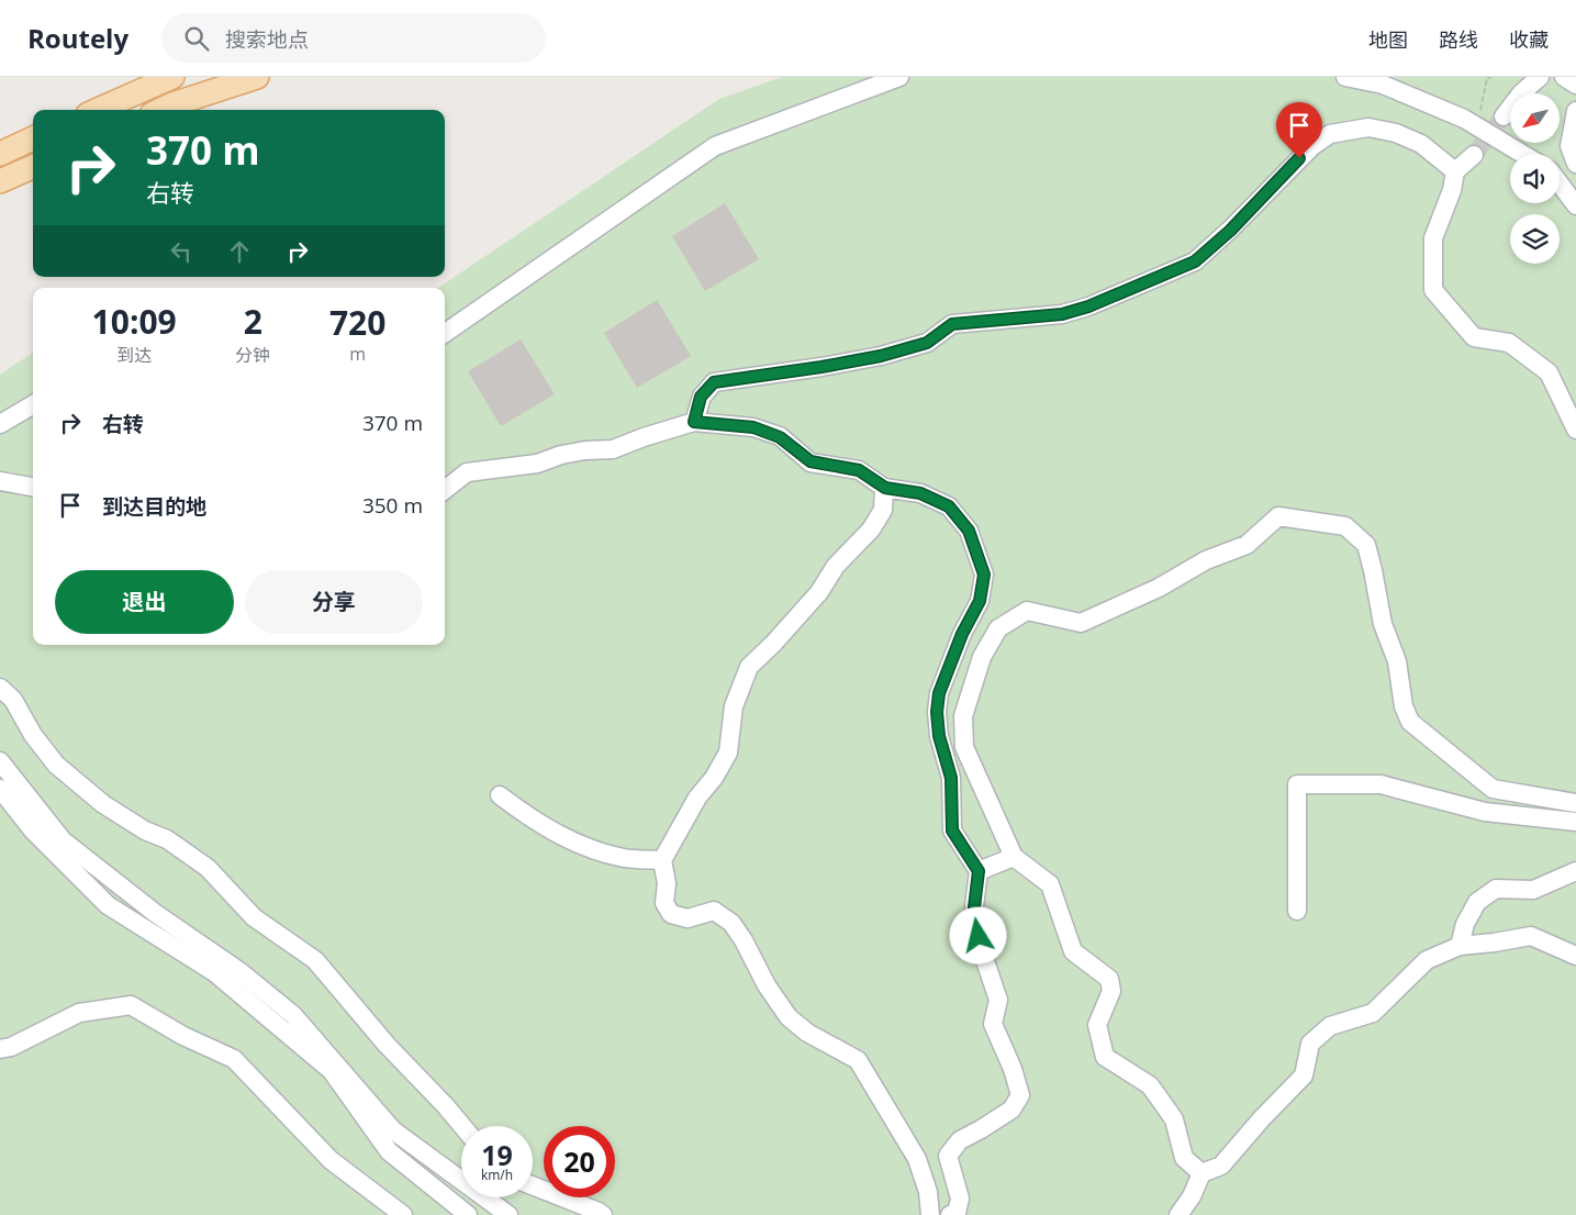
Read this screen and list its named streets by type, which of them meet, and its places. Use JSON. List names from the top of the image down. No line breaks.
{"north":"bottom left","page":{"header":"Routely","search":"搜索地点","nav":["地图","路线","收藏"],"turn":["370 m","右转"],"eta":["10:09","到达","2","分钟","720","m"],"list":[{"name":"右转","value":"370 m"},{"name":"到达目的地","value":"350 m"}],"buttons":["退出","分享"],"speed":"19 km/h","limit":"20"}}
